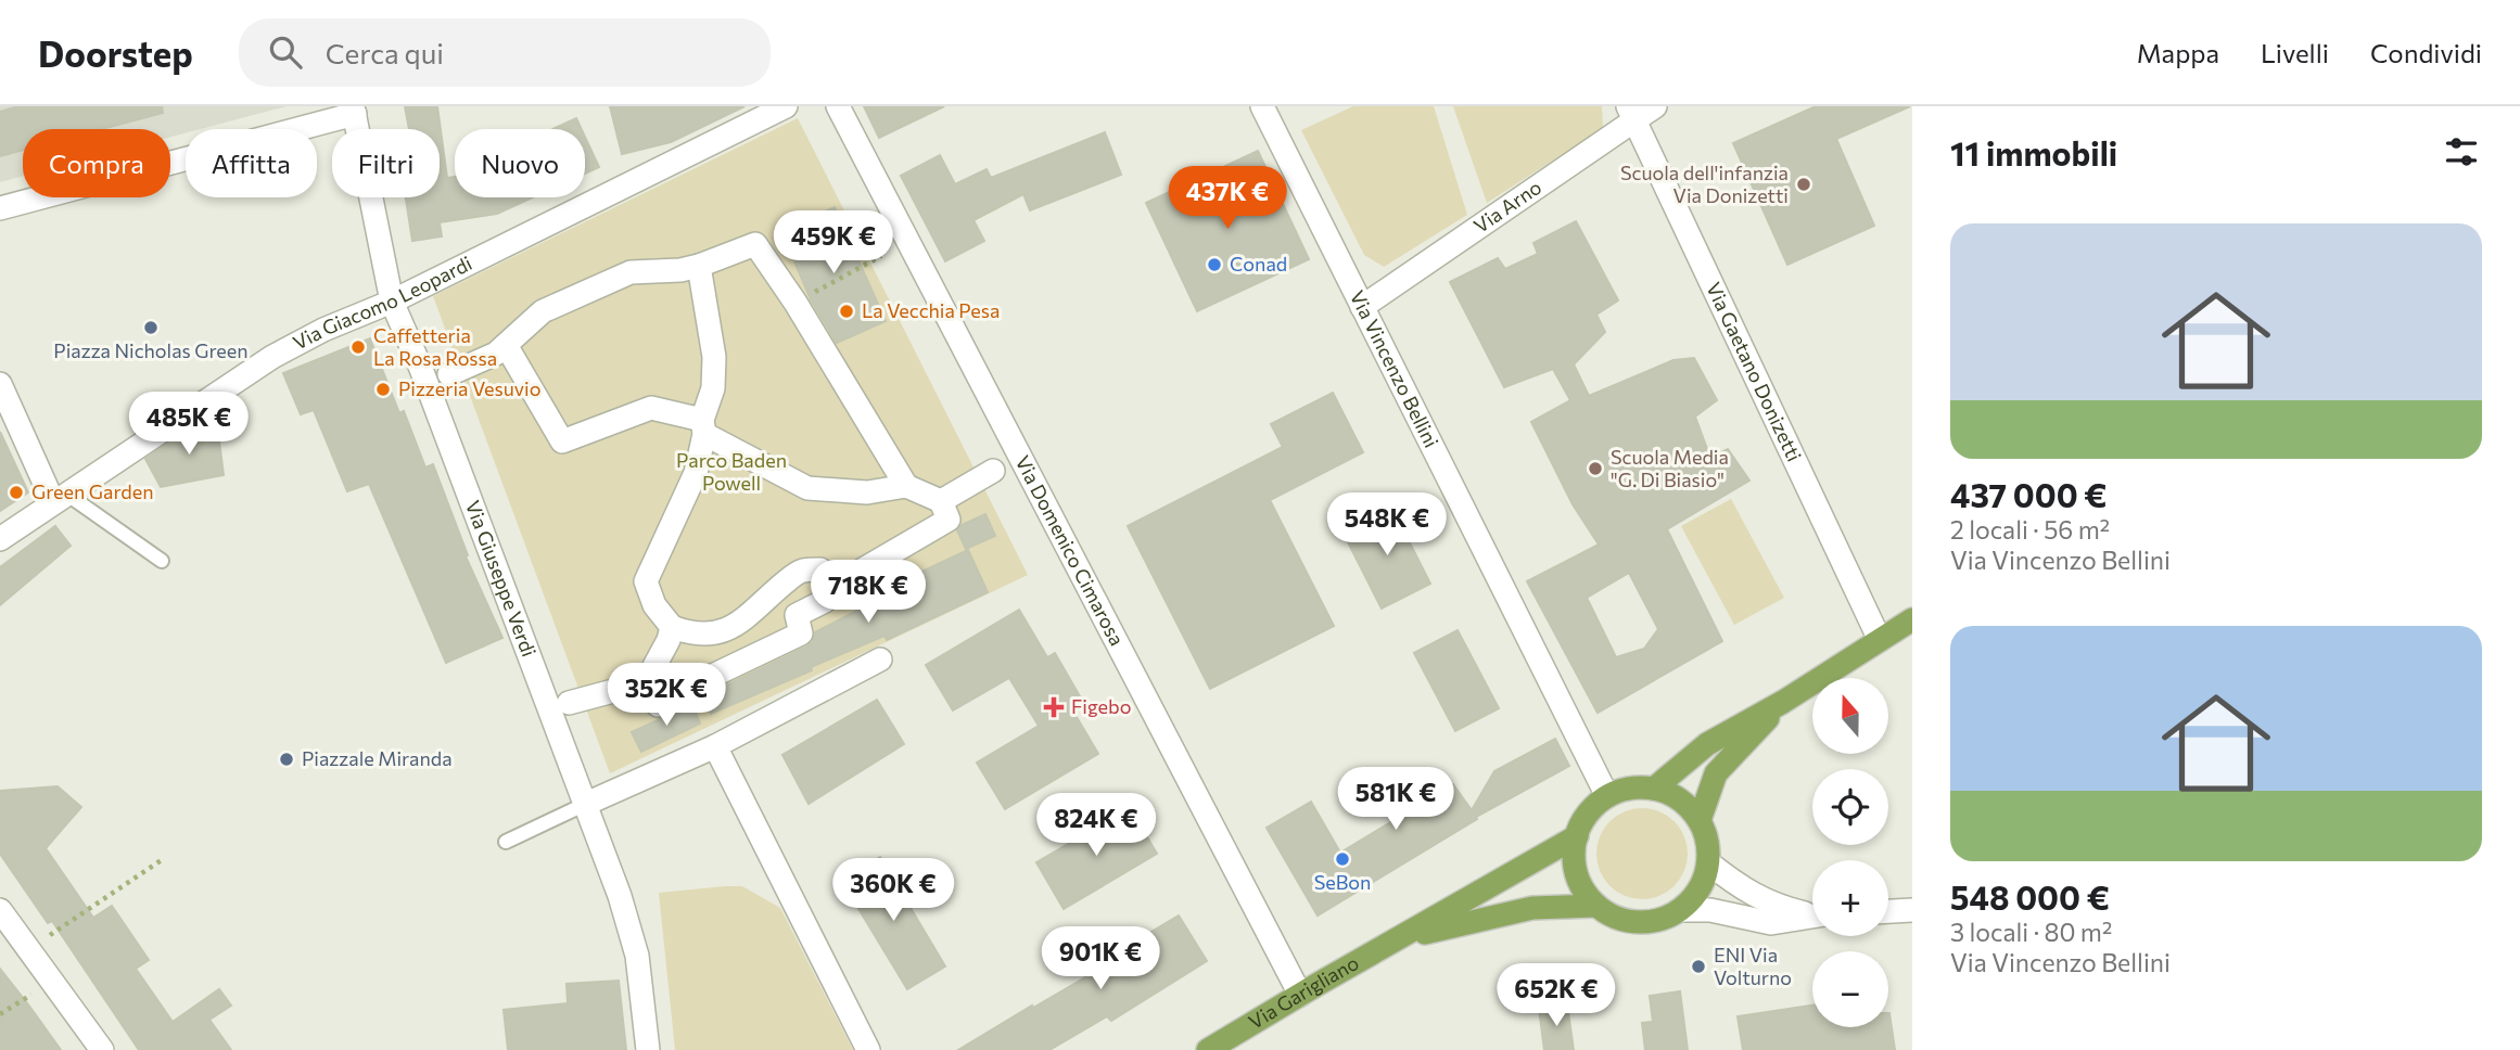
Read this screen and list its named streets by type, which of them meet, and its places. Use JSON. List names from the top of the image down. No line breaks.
{"streets":{"main road":["Via Garigliano"],"street":["Via Arno","Via Giacomo Leopardi","Via Vincenzo Bellini","Via Gaetano Donizetti","Via Domenico Cimarosa","Via Giuseppe Verdi"]},"crossings":[["Via Arno","Via Vincenzo Bellini"],["Via Arno","Via Gaetano Donizetti"],["Via Giacomo Leopardi","Via Giuseppe Verdi"],["Via Vincenzo Bellini","Via Garigliano"],["Via Domenico Cimarosa","Via Garigliano"]],"parks":["Parco Baden Powell"],"places":{"other":["Scuola dell'infanzia Via Donizetti","Conad","La Vecchia Pesa","Piazza Nicholas Green","Caffetteria La Rosa Rossa","Pizzeria Vesuvio","Scuola Media \"G. Di Biasio\"","Green Garden","Piazzale Miranda","SeBon","ENI Via Volturno"],"health":["Figebo"]},"north":"top","page":{"header":"Doorstep","search":"Cerca qui","nav":["Mappa","Livelli","Condividi"],"heading":"11 immobili","chip":["Compra","Affitta","Filtri","Nuovo"],"price":["437K €","459K €","485K €","548K €","718K €","352K €","581K €","824K €","360K €","901K €","652K €"],"list":[{"name":"437 000 €","note":"2 locali · 56 m² · Via Vincenzo Bellini"},{"name":"548 000 €","note":"3 locali · 80 m² · Via Vincenzo Bellini"}],"map_buttons":["+","−"]}}
